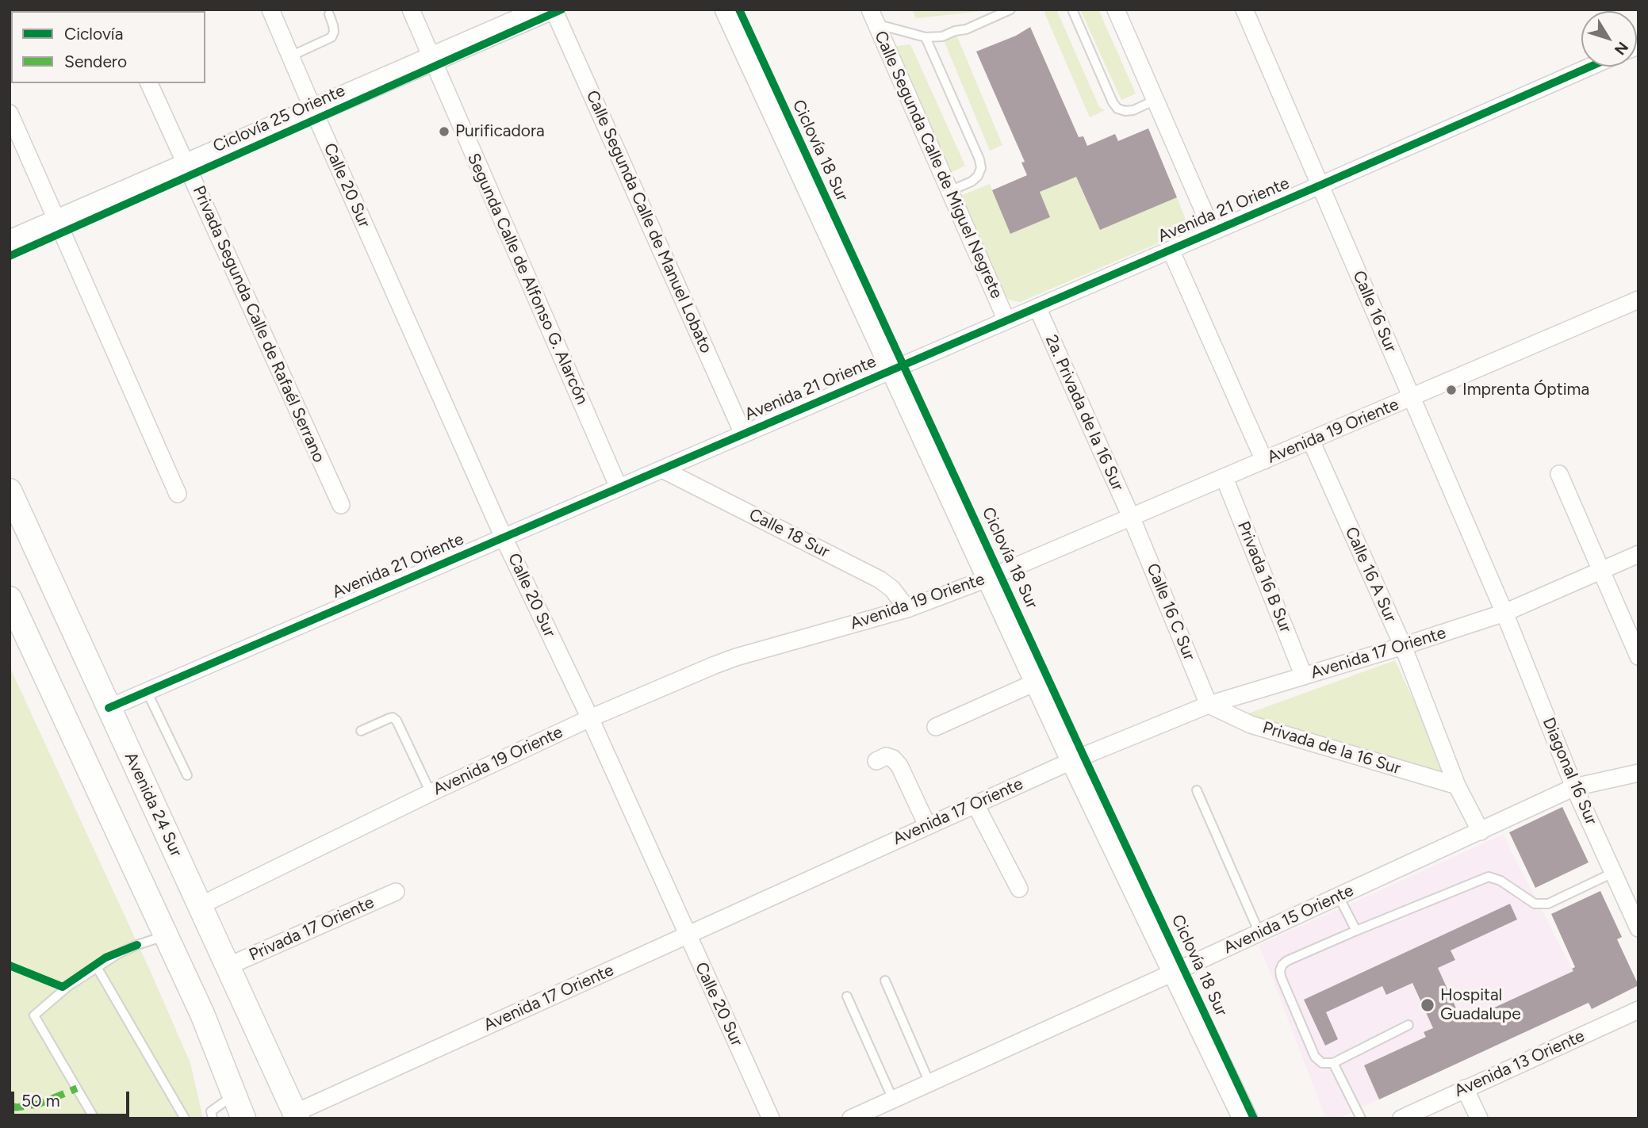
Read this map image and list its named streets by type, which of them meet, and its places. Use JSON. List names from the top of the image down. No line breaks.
{"streets":{"main road":["Avenida 24 Sur"],"street":["Calle Segunda Calle de Miguel Negrete","Calle 20 Sur","Avenida 21 Oriente","Calle Segunda Calle de Manuel Lobato","Segunda Calle de Alfonso G. Alarcón","Calle 16 Sur","Privada Segunda Calle de Rafaél Serrano","2a. Privada de la 16 Sur","Avenida 19 Oriente","Calle 18 Sur","Calle 16 A Sur","Privada 16 B Sur","Calle 16 C Sur","Avenida 17 Oriente","Privada de la 16 Sur","Diagonal 16 Sur","Avenida 15 Oriente","Privada 17 Oriente","Avenida 13 Oriente"],"cycle path":["Ciclovía 25 Oriente","Ciclovía 18 Sur"]},"crossings":[["Calle Segunda Calle de Miguel Negrete","Avenida 21 Oriente"],["Calle 20 Sur","Avenida 21 Oriente"],["Calle 20 Sur","Avenida 19 Oriente"],["Calle 20 Sur","Avenida 17 Oriente"],["Avenida 21 Oriente","Calle Segunda Calle de Manuel Lobato"],["Avenida 21 Oriente","Segunda Calle de Alfonso G. Alarcón"],["Avenida 21 Oriente","Calle 16 Sur"],["Avenida 21 Oriente","2a. Privada de la 16 Sur"],["Avenida 21 Oriente","Calle 18 Sur"],["Avenida 21 Oriente","Avenida 24 Sur"],["Calle 16 Sur","Avenida 19 Oriente"],["Calle 16 Sur","Avenida 17 Oriente"],["Calle 16 Sur","Diagonal 16 Sur"],["2a. Privada de la 16 Sur","Avenida 19 Oriente"],["2a. Privada de la 16 Sur","Calle 16 C Sur"],["Avenida 19 Oriente","Calle 18 Sur"],["Avenida 19 Oriente","Calle 16 A Sur"],["Avenida 19 Oriente","Privada 16 B Sur"],["Avenida 19 Oriente","Calle 16 C Sur"],["Avenida 19 Oriente","Avenida 24 Sur"],["Calle 16 A Sur","Avenida 17 Oriente"],["Calle 16 A Sur","Privada de la 16 Sur"],["Calle 16 A Sur","Avenida 15 Oriente"],["Privada 16 B Sur","Avenida 17 Oriente"],["Calle 16 C Sur","Avenida 17 Oriente"],["Calle 16 C Sur","Privada de la 16 Sur"],["Avenida 17 Oriente","Privada de la 16 Sur"],["Avenida 17 Oriente","Diagonal 16 Sur"],["Avenida 17 Oriente","Avenida 24 Sur"],["Diagonal 16 Sur","Avenida 15 Oriente"],["Avenida 24 Sur","Privada 17 Oriente"]],"places":["Purificadora","Imprenta Óptima","Hospital Guadalupe"],"legend":["Ciclovía","Sendero"],"scale_bar":"50 m","north":"bottom right"}
